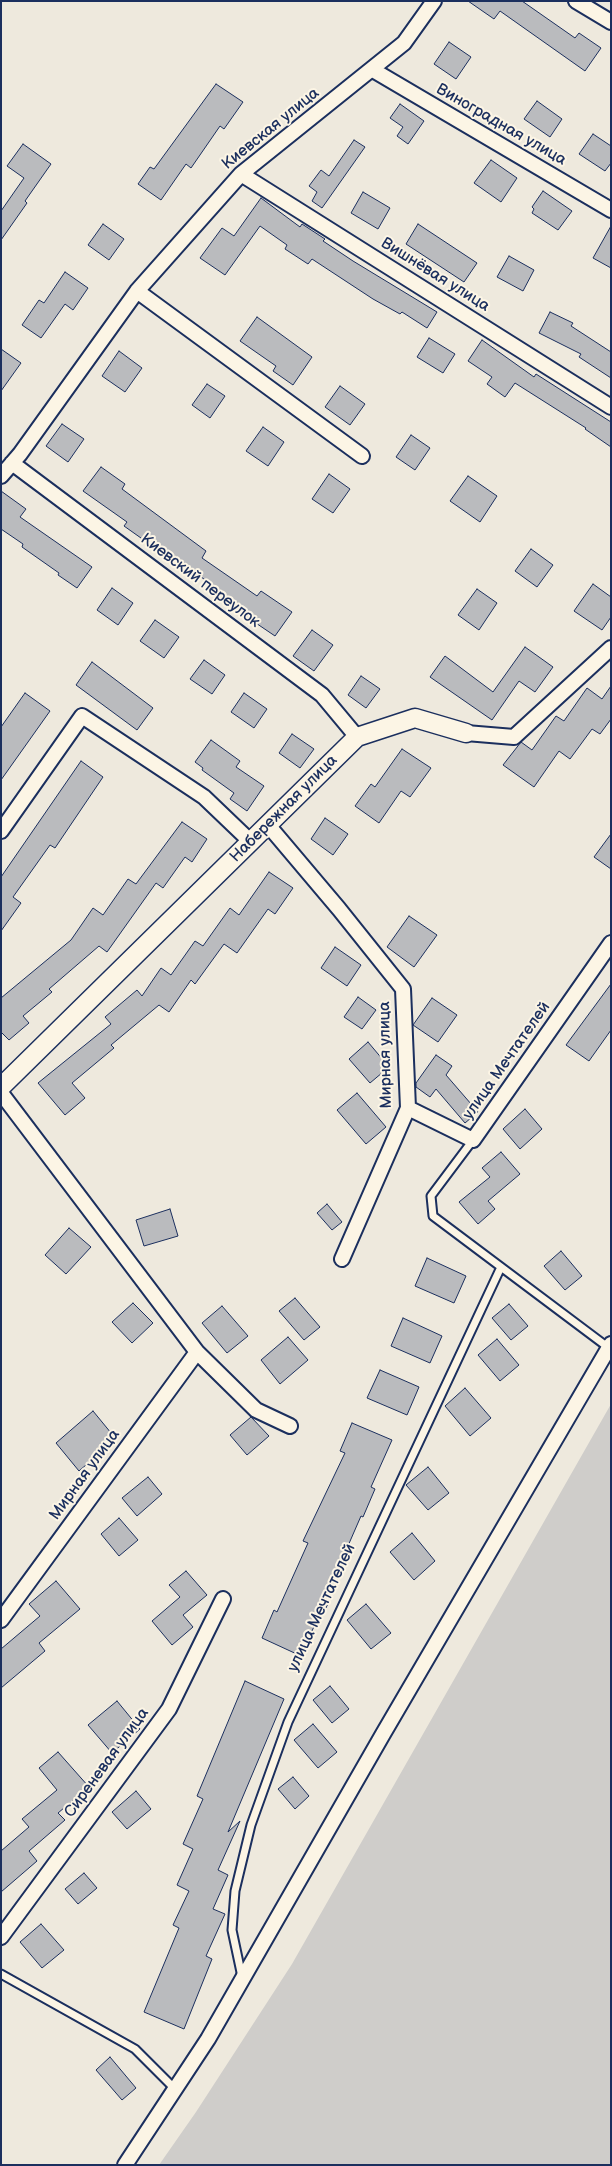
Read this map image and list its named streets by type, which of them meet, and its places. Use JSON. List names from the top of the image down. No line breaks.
{"streets":{"street":["Виноградная улица","Киевская улица","Вишнёвая улица","Киевский переулок","Набережная улица","Мирная улица","улица Мечтателей","Сиреневая улица"]},"crossings":[["Виноградная улица","Киевская улица"],["Киевская улица","Вишнёвая улица"],["Киевская улица","Киевский переулок"],["Киевский переулок","Набережная улица"],["Набережная улица","Мирная улица"],["Мирная улица","улица Мечтателей"]]}
